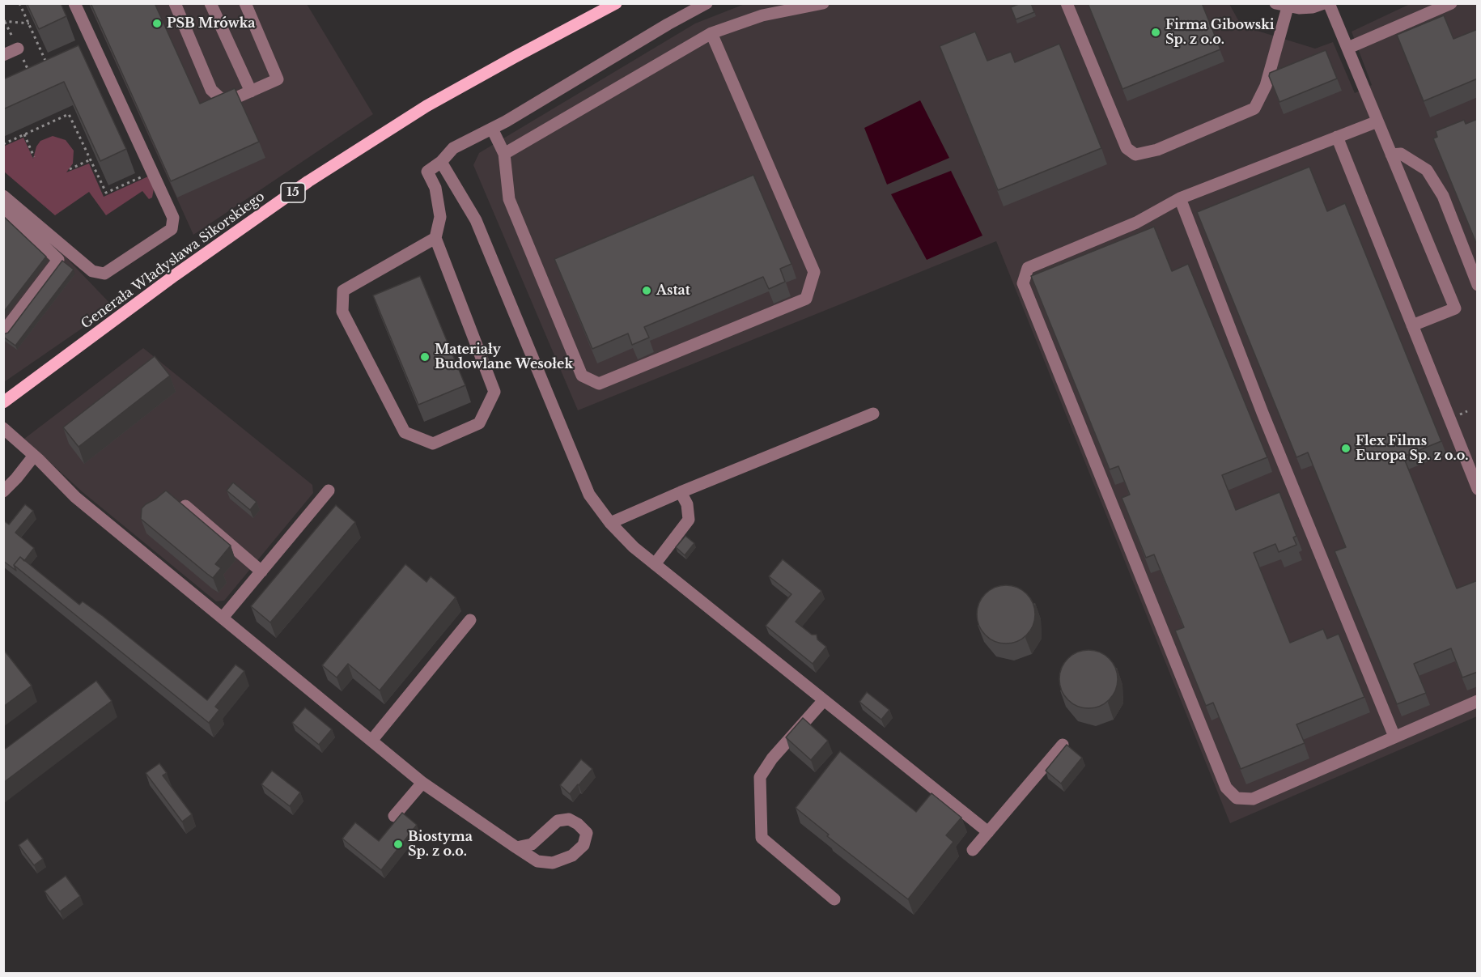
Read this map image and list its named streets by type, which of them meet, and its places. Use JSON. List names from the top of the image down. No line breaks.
{"streets":{"main road":["15","Generała Władysława Sikorskiego"]},"places":["PSB Mrówka","Firma Gibowski Sp. z o.o.","Astat","Materiały Budowlane Wesołek","Flex Films Europa Sp. z o.o.","Biostyma Sp. z o.o."]}
